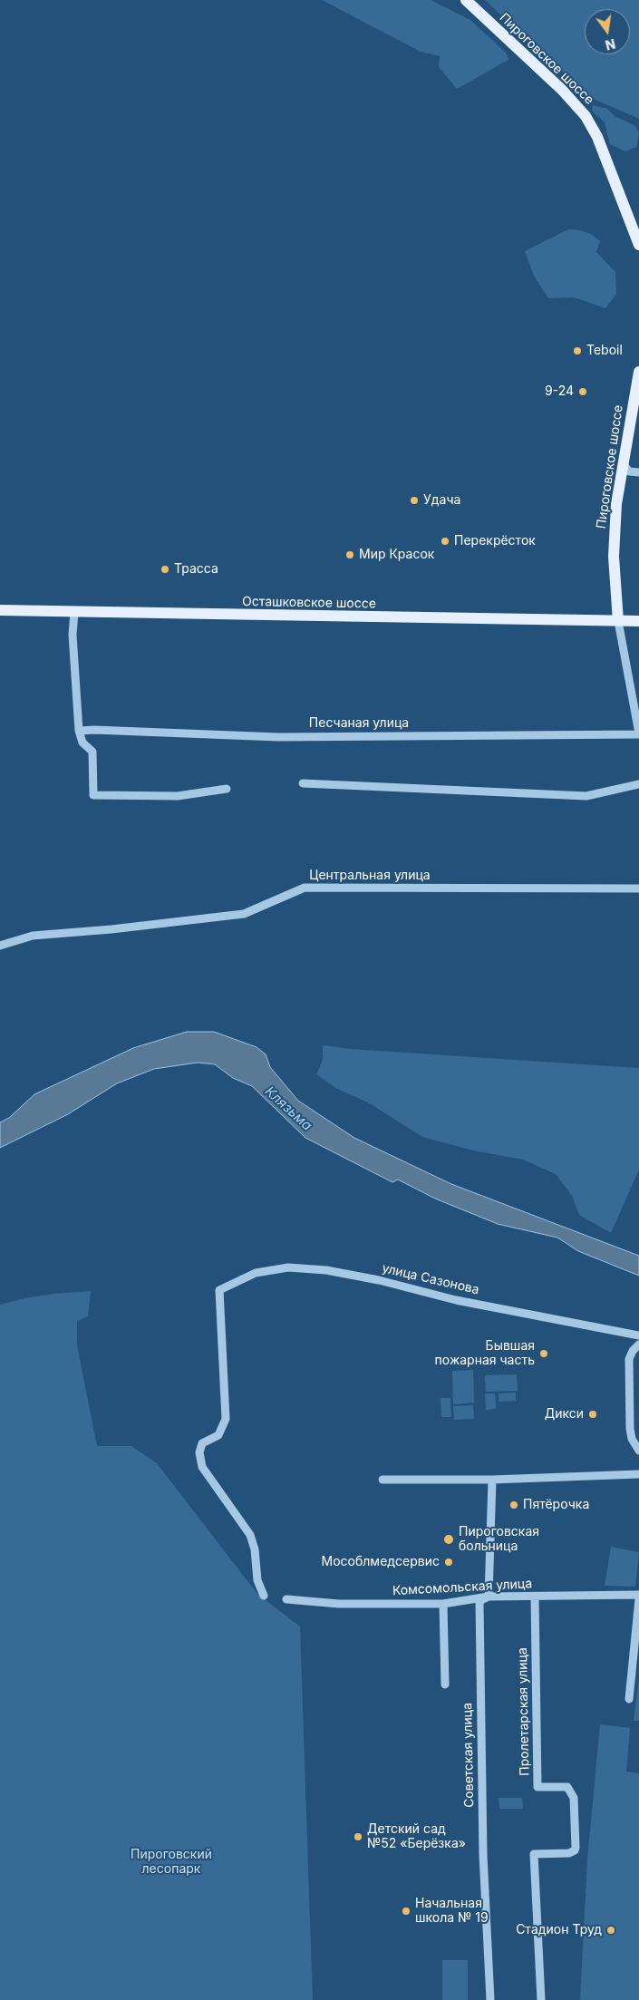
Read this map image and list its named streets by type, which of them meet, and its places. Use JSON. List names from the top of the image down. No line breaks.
{"streets":{"main road":["Пироговское шоссе","Осташковское шоссе"],"street":["Песчаная улица","Центральная улица","улица Сазонова","Комсомольская улица","Пролетарская улица","Советская улица"]},"crossings":[["Пироговское шоссе","Осташковское шоссе"],["Комсомольская улица","Пролетарская улица"],["Комсомольская улица","Советская улица"]],"water":["Клязьма"],"parks":["Пироговский лесопарк"],"places":["Teboil","9-24","Удача","Перекрёсток","Мир Красок","Трасса","Бывшая пожарная часть","Дикси","Пятёрочка","Пироговская больница","Мособлмедсервис","Детский сад №52 «Берёзка»","Начальная школа № 19","Стадион Труд"],"north":"bottom"}
